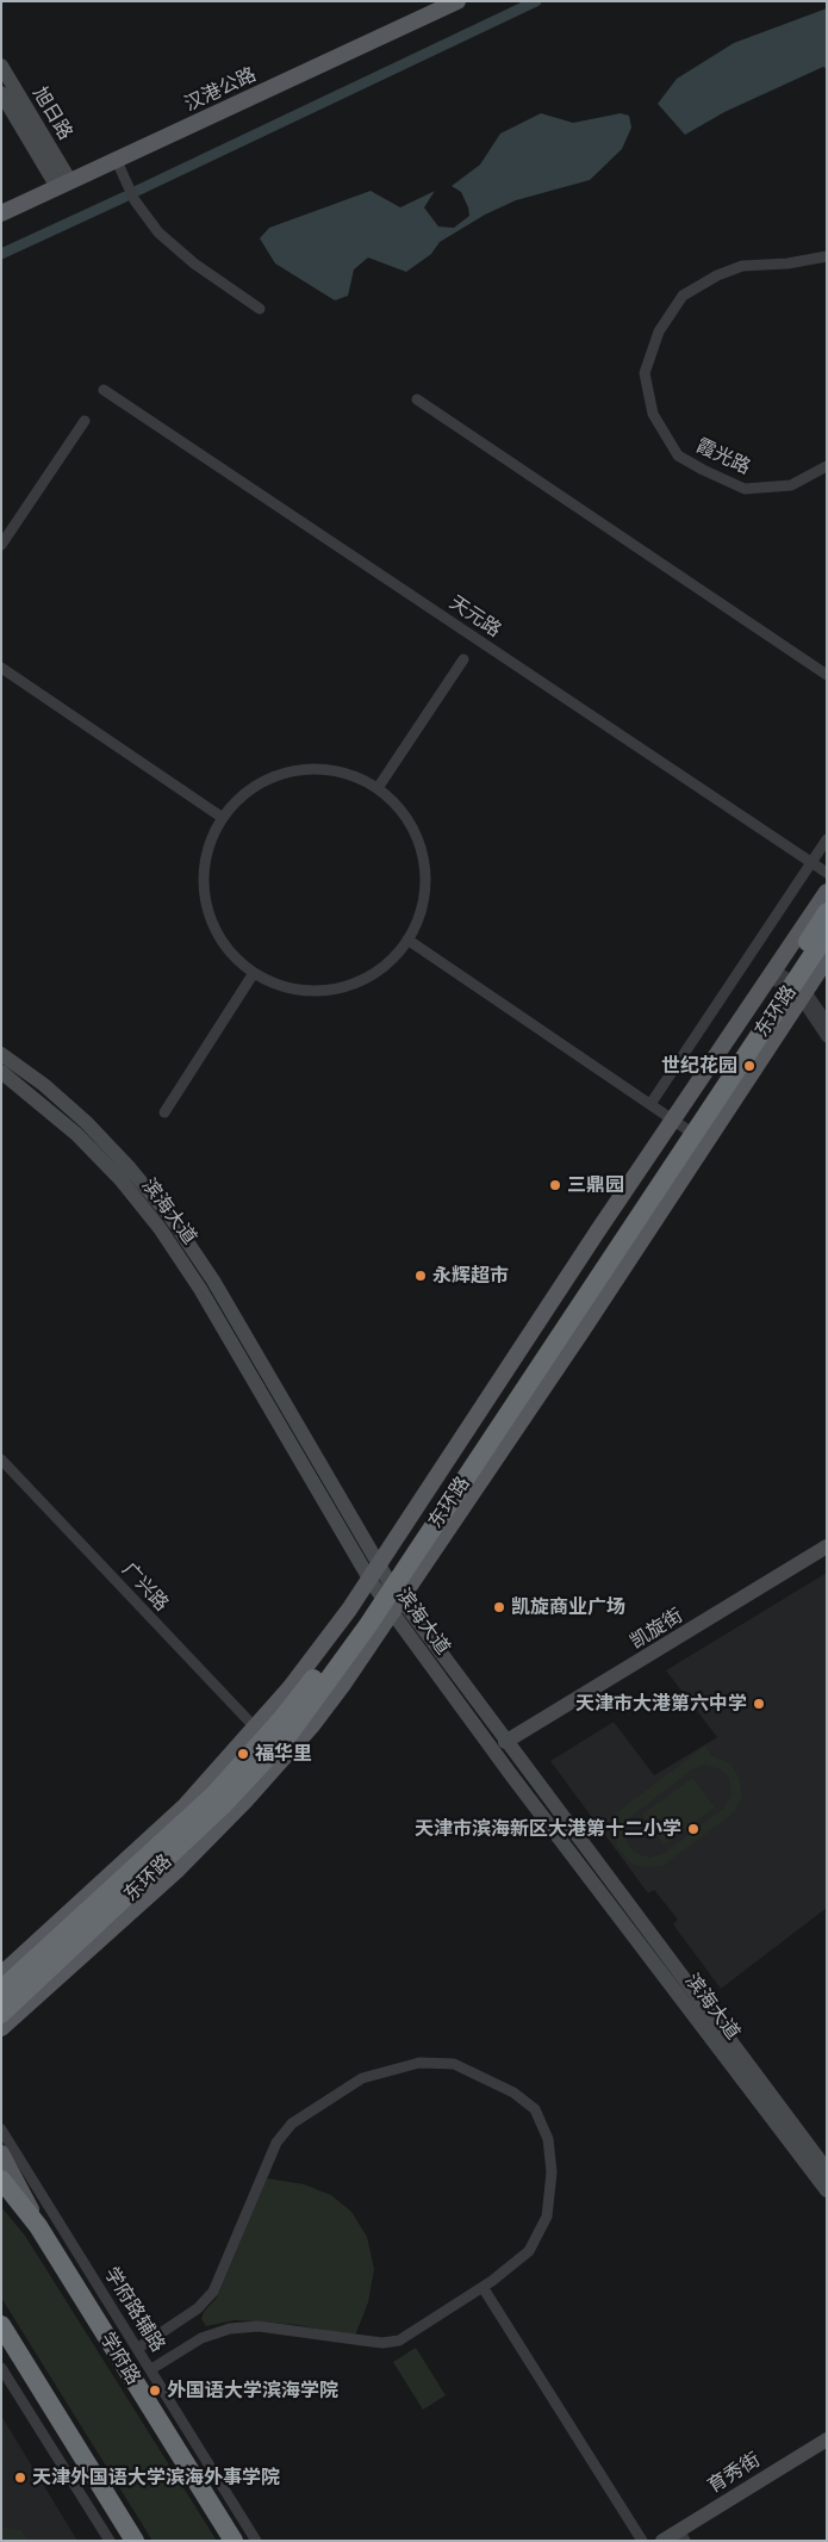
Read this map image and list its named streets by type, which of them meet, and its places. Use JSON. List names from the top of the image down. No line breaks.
{"streets":{"highway":["东环路","学府路"],"main road":["汉港公路","旭日路","滨海大道","凯旋街","育秀街"],"street":["霞光路","天元路","广兴路","学府路辅路"]},"crossings":[["汉港公路","旭日路"],["东环路","滨海大道"],["东环路","广兴路"],["滨海大道","凯旋街"]],"places":["世纪花园","三鼎园","永辉超市","凯旋商业广场","天津市大港第六中学","福华里","天津市滨海新区大港第十二小学","外国语大学滨海学院","天津外国语大学滨海外事学院"]}
